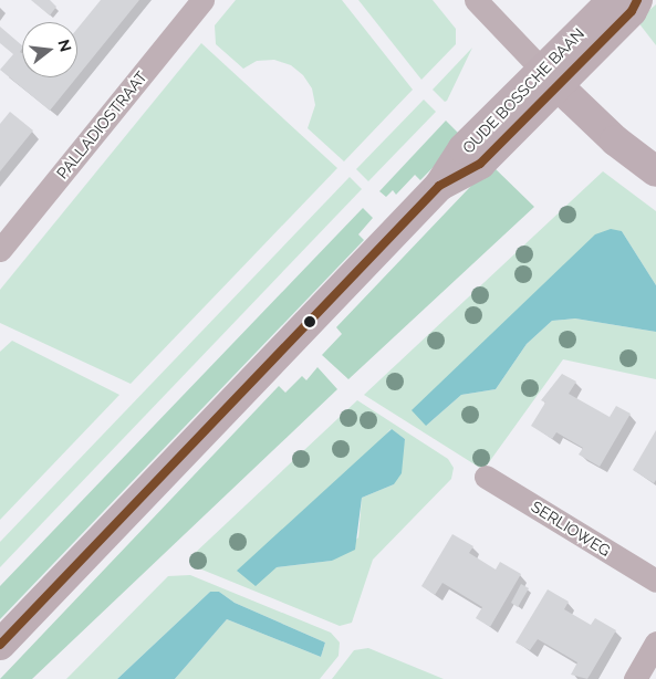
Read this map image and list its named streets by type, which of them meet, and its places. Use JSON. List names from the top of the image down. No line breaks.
{"streets":{"street":["OUDE BOSSCHE BAAN","PALLADIOSTRAAT","SERLIOWEG"]},"north":"right"}
